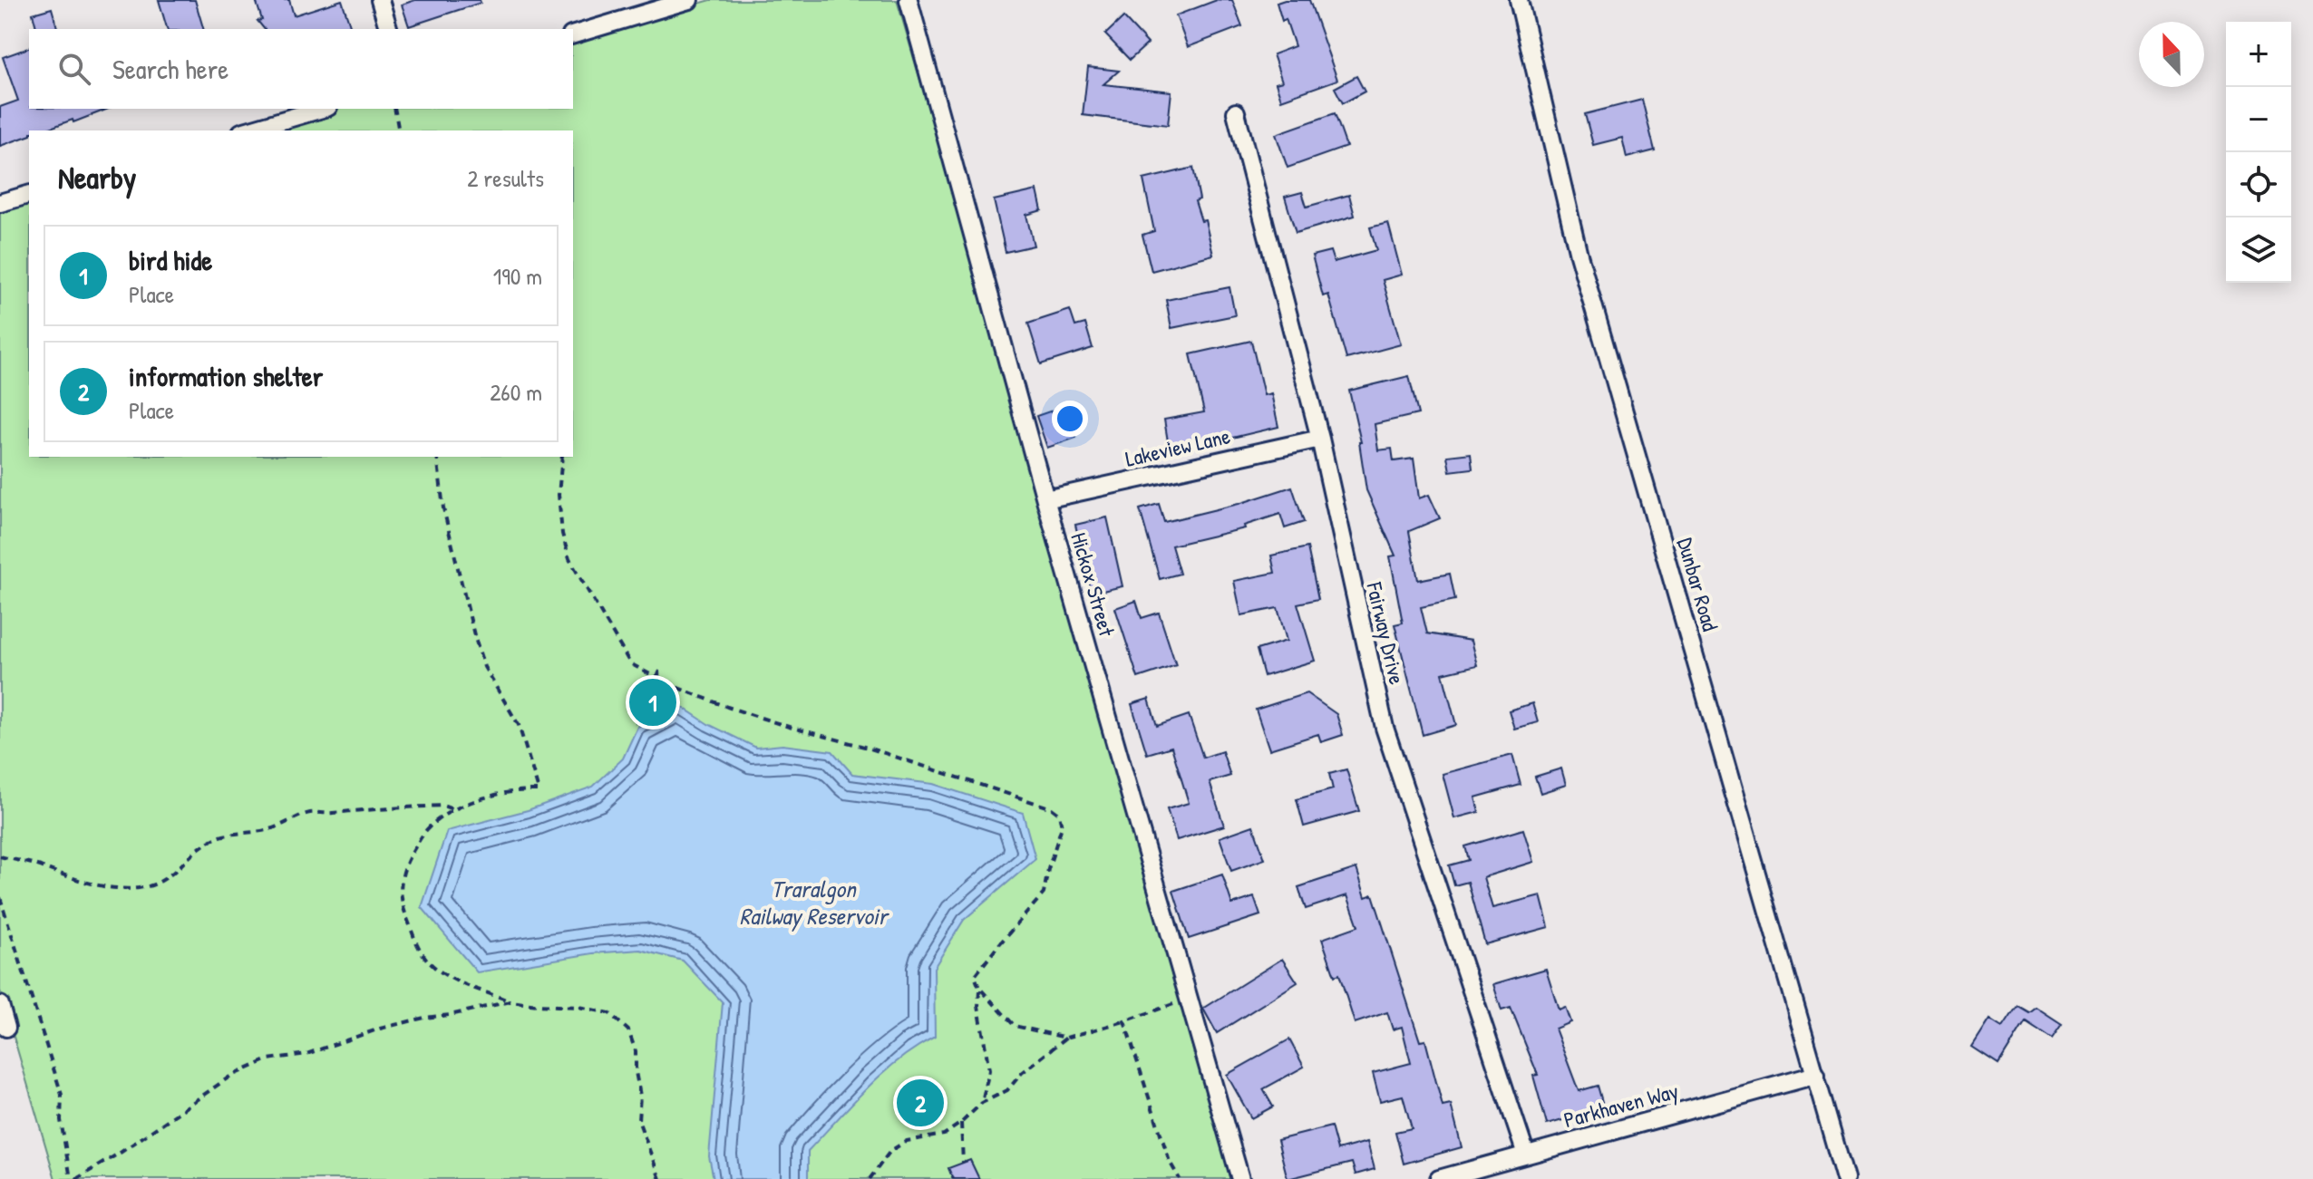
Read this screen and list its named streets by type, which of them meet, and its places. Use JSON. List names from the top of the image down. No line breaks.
{"streets":{"street":["Lakeview Lane","Hickox Street","Dunbar Road","Fairway Drive","Parkhaven Way"]},"crossings":[["Lakeview Lane","Hickox Street"],["Lakeview Lane","Fairway Drive"],["Dunbar Road","Parkhaven Way"],["Fairway Drive","Parkhaven Way"]],"water":["Traralgon Railway Reservoir"],"north":"top","page":{"map_buttons":["+","−"],"search":"Search here","heading":["Nearby","2 results"],"list":[{"mark":"1","name":"bird hide","note":"Place","value":"190 m"},{"mark":"2","name":"information shelter","note":"Place","value":"260 m"}],"pins":["1","2"]}}
